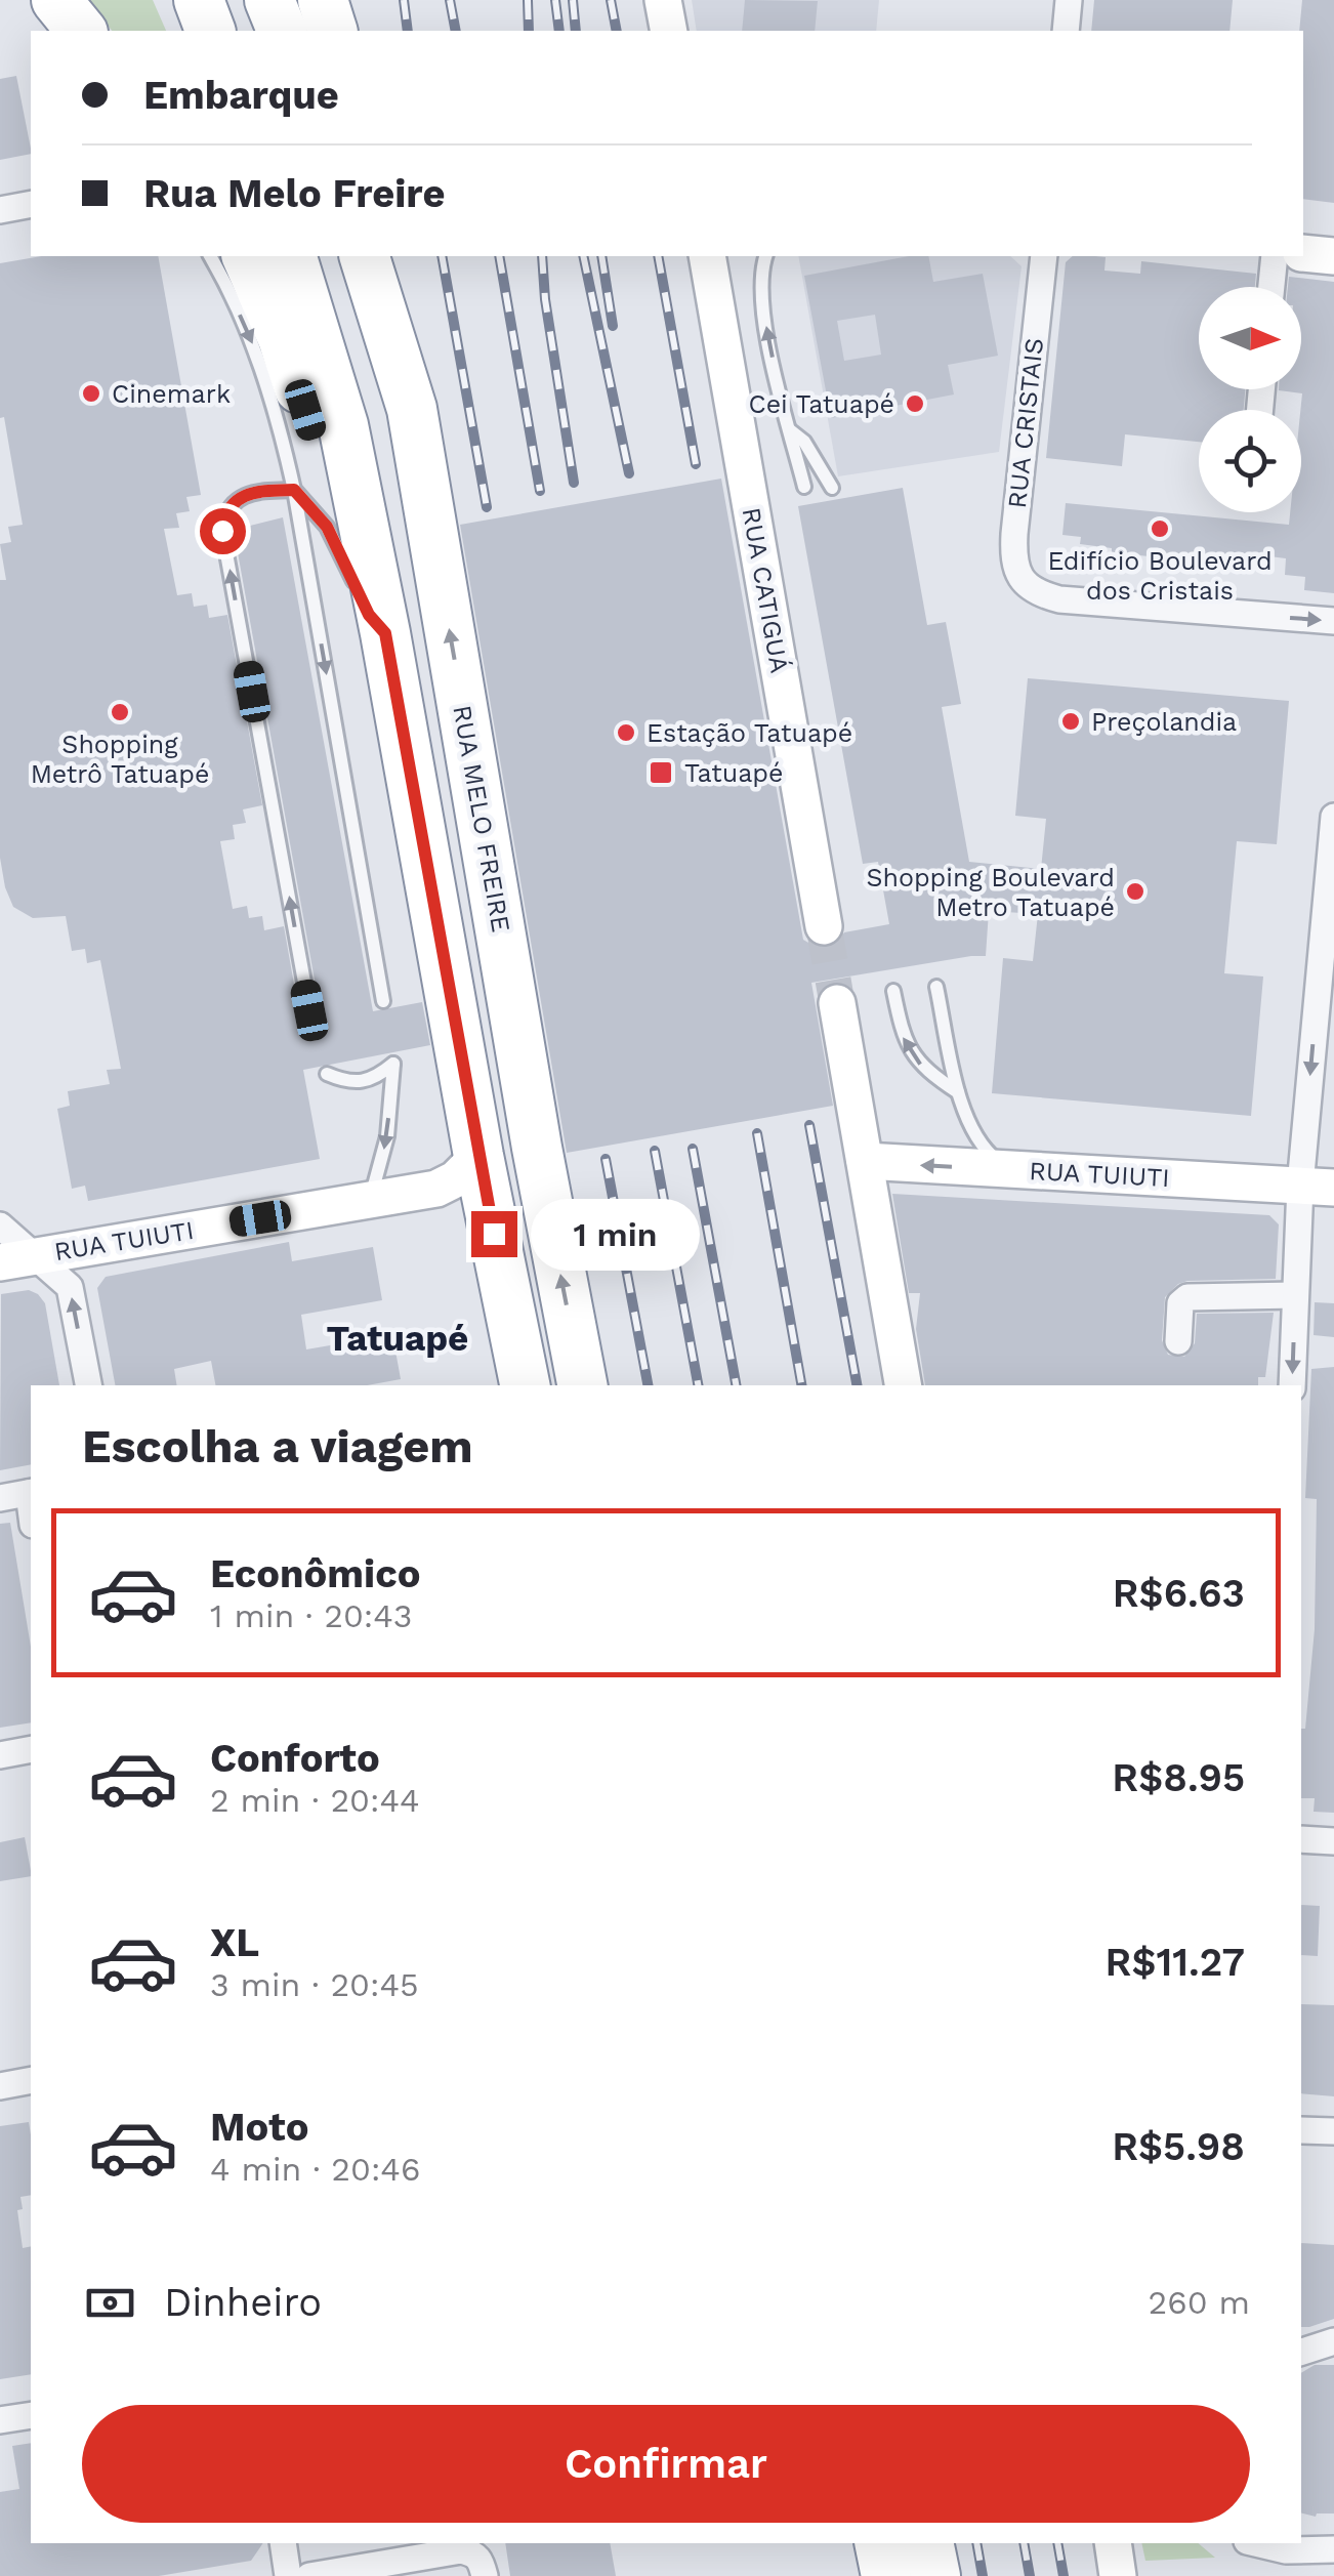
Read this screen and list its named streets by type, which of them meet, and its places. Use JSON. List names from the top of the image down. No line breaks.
{"streets":{"highway":["RUA MELO FREIRE"],"main road":["RUA CATIGUÁ","RUA TUIUTI"],"street":["RUA CRISTAIS"]},"districts":["Tatuapé"],"places":{"other":["Cinemark","Cei Tatuapé","Edifício Boulevard dos Cristais","Shopping Metrô Tatuapé","Preçolandia","Estação Tatuapé","Shopping Boulevard Metro Tatuapé"],"transit":["Tatuapé"]},"north":"right","page":{"banner":["Embarque","Rua Melo Freire"],"bubble":"1 min","heading":"Escolha a viagem","list":[{"name":"Econômico","note":"1 min · 20:43","value":"R$6.63"},{"name":"Conforto","note":"2 min · 20:44","value":"R$8.95"},{"name":"XL","note":"3 min · 20:45","value":"R$11.27"},{"name":"Moto","note":"4 min · 20:46","value":"R$5.98"}],"pay":["Dinheiro","260 m"],"buttons":"Confirmar"}}
